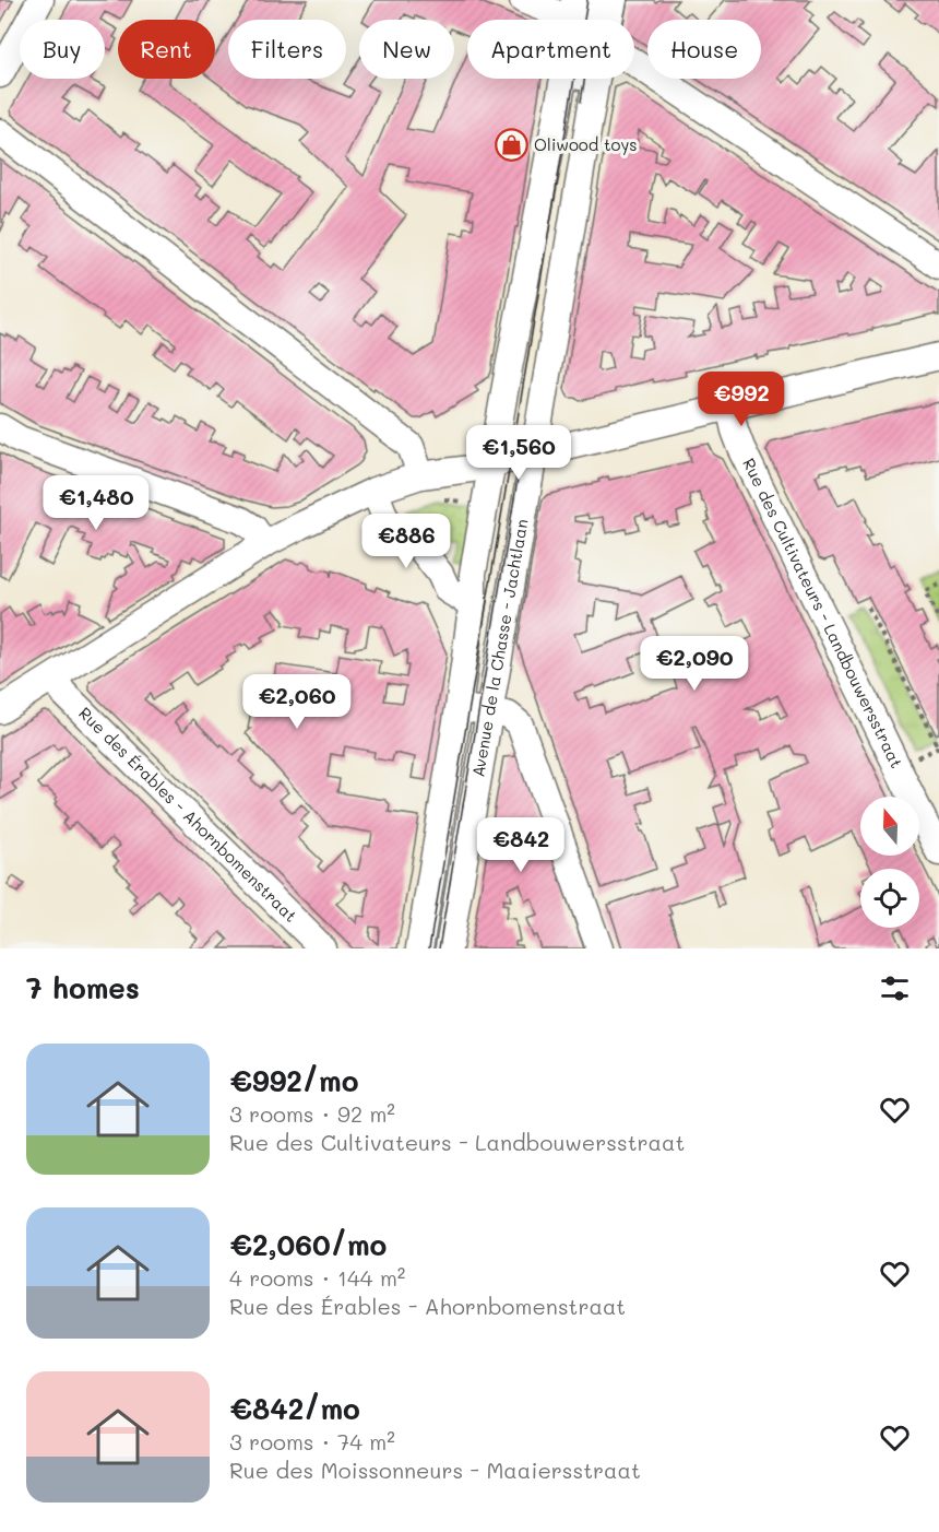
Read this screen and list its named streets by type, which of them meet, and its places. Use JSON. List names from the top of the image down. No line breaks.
{"streets":{"street":["Rue des Cultivateurs - Landbouwersstraat","Avenue de la Chasse - Jachtlaan","Rue des Érables - Ahornbomenstraat"]},"places":{"shop":["Oliwood toys"]},"north":"top","page":{"chip":["Buy","Rent","Filters","New","Apartment","House"],"price":["€992","€1,560","€1,480","€886","€2,090","€2,060","€842"],"heading":"7 homes","list":[{"name":"€992/mo","note":"3 rooms · 92 m² · Rue des Cultivateurs - Landbouwersstraat"},{"name":"€2,060/mo","note":"4 rooms · 144 m² · Rue des Érables - Ahornbomenstraat"},{"name":"€842/mo","note":"3 rooms · 74 m² · Rue des Moissonneurs - Maaiersstraat"}]}}
